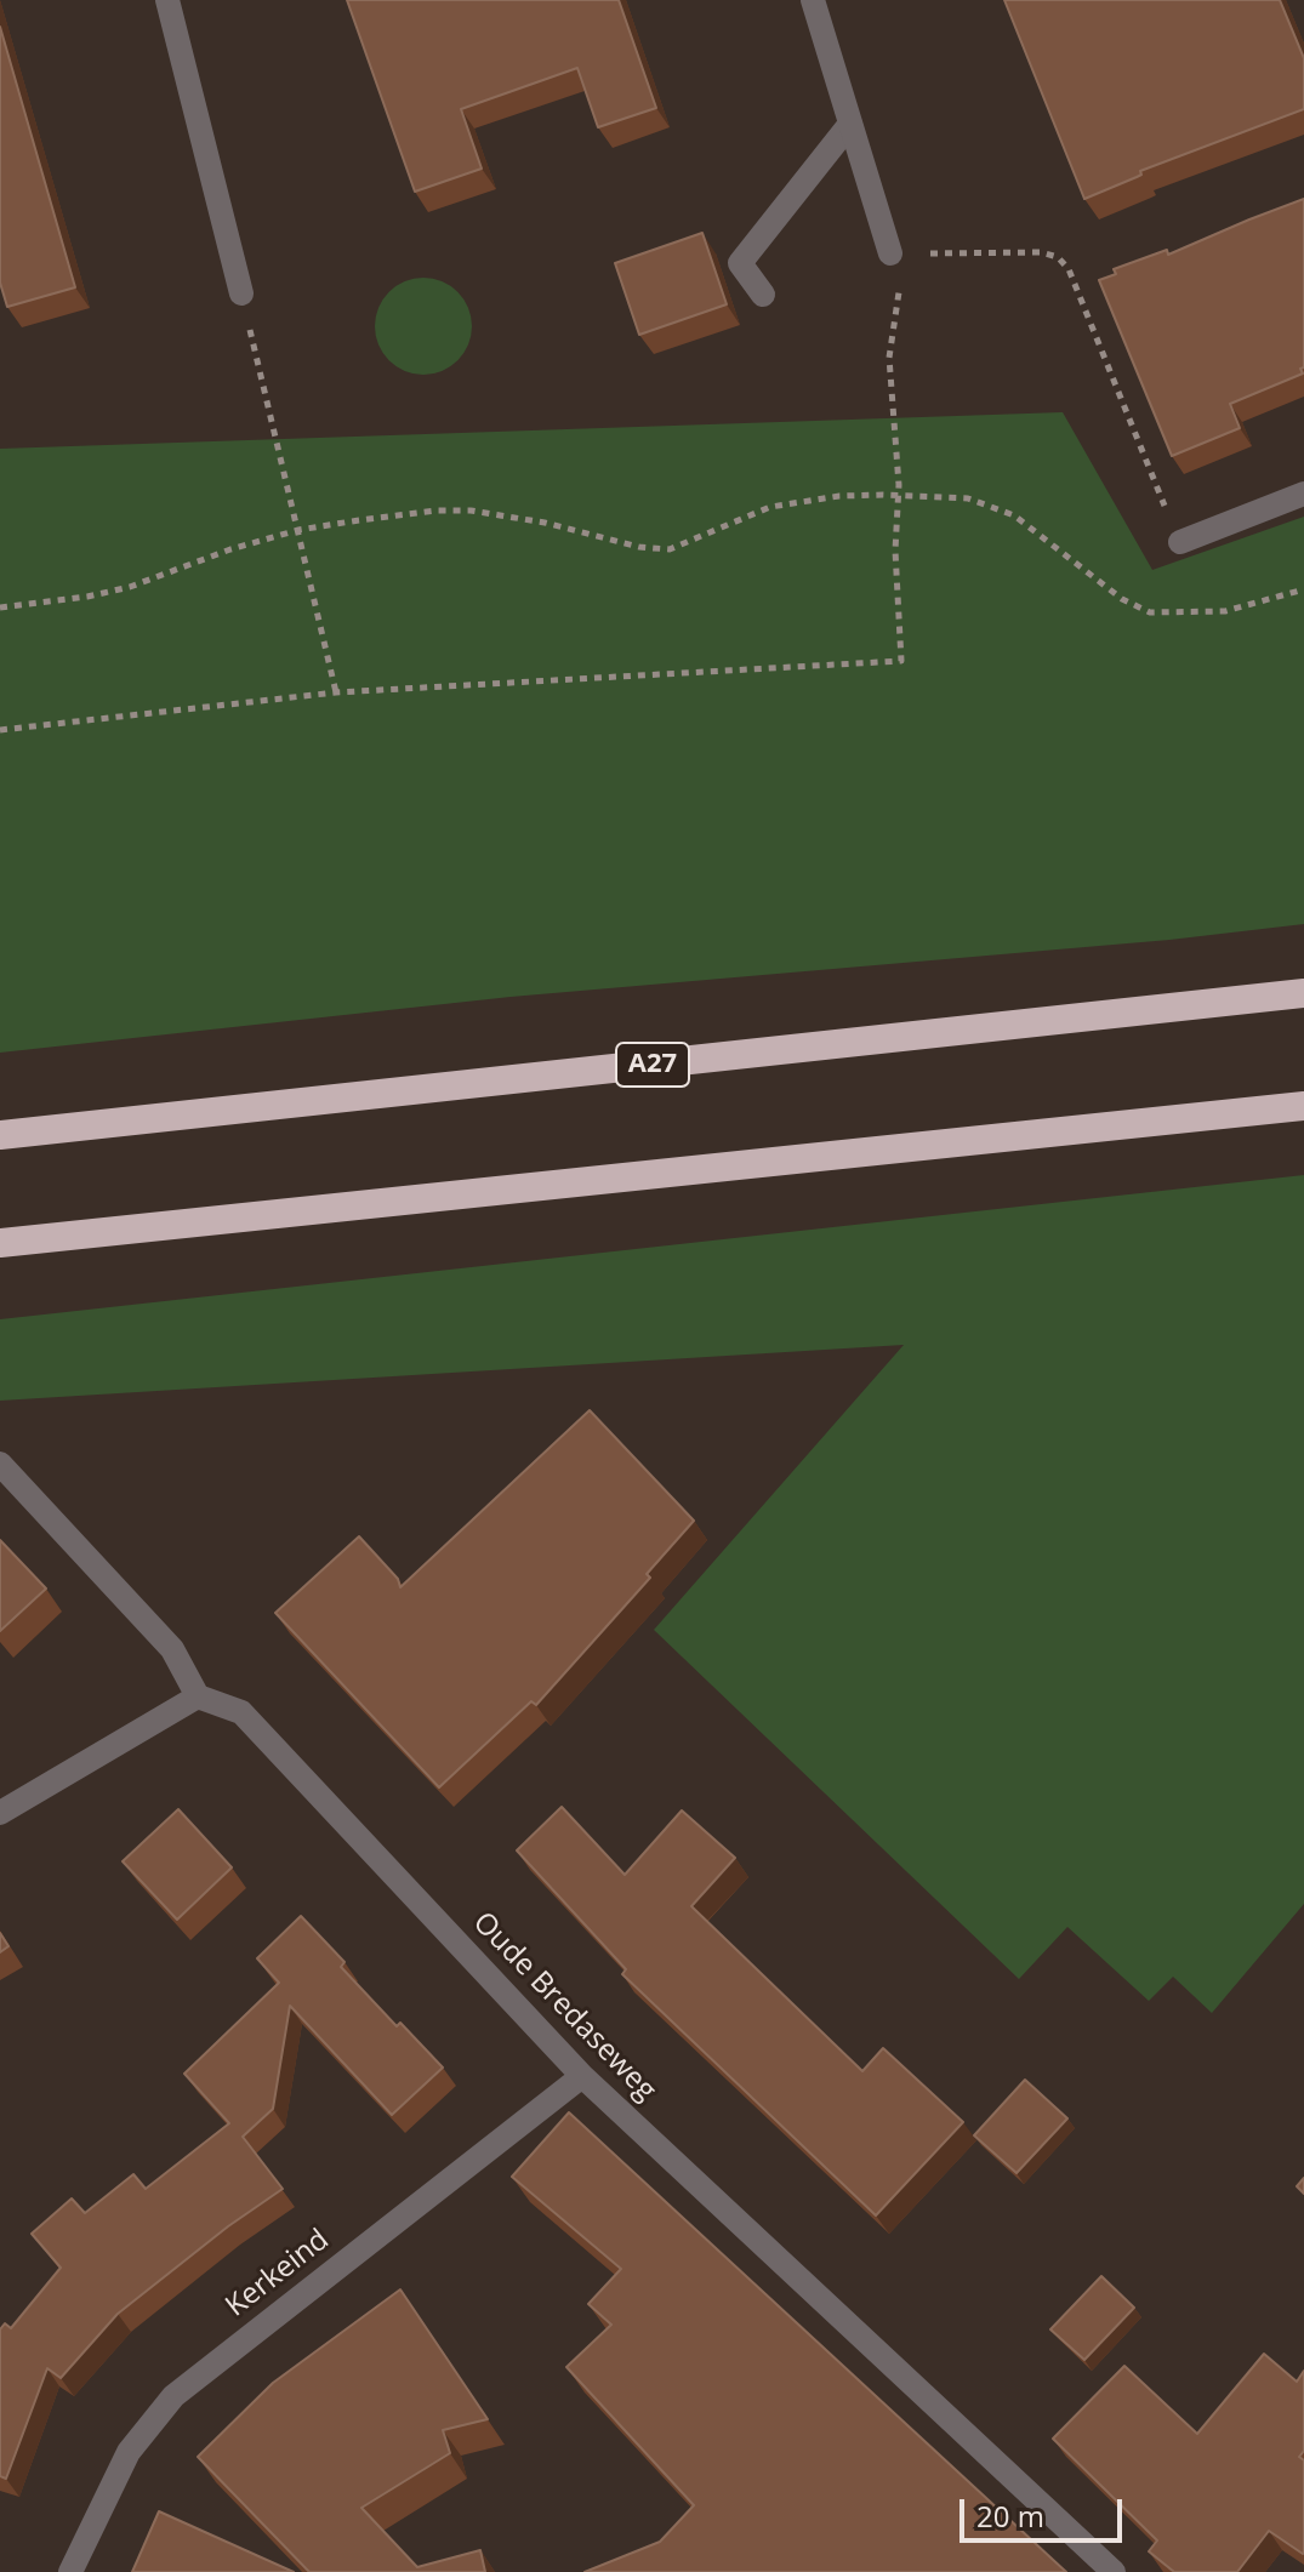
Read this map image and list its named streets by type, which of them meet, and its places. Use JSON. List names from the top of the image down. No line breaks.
{"streets":{"highway":["A27"],"street":["Oude Bredaseweg","Kerkeind"]},"crossings":[["Oude Bredaseweg","Kerkeind"]],"scale_bar":"20 m"}
